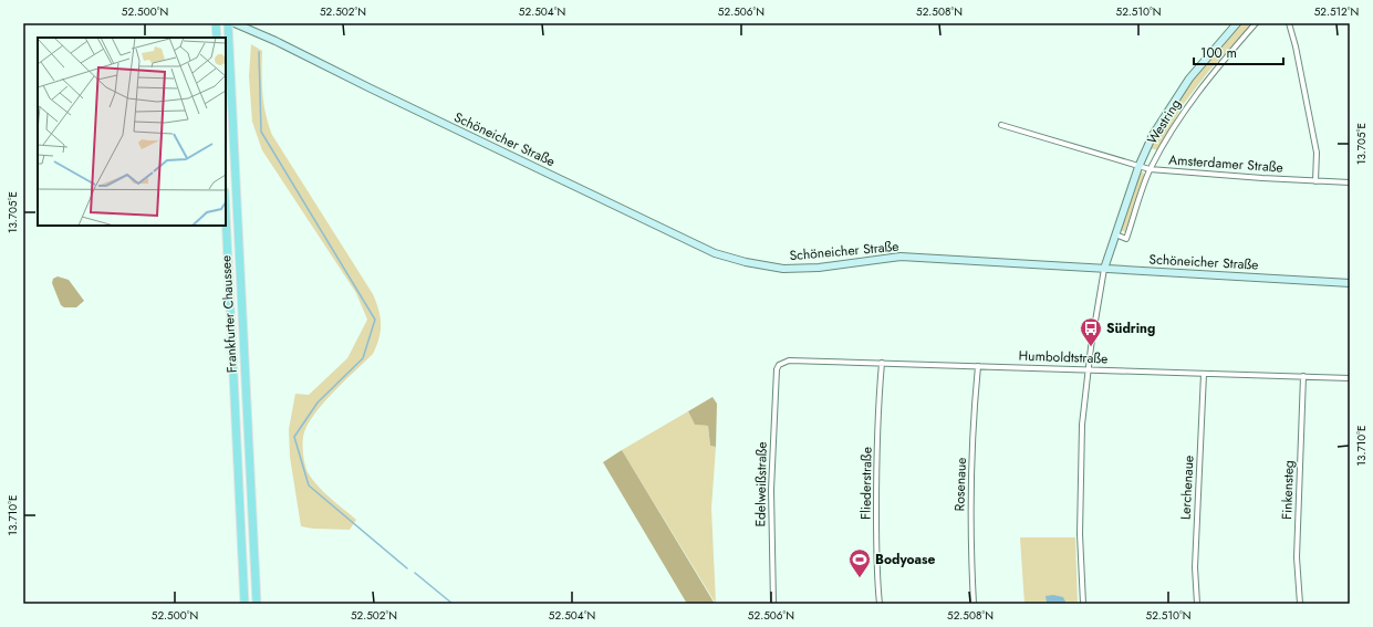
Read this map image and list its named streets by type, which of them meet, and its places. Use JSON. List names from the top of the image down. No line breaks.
{"streets":{"main road":["Westring","Schöneicher Straße","Frankfurter Chaussee"],"street":["Amsterdamer Straße","Humboldtstraße","Fliederstraße","Edelweißstraße","Rosenaue","Lerchenaue","Finkensteg"]},"crossings":[["Westring","Schöneicher Straße"],["Westring","Amsterdamer Straße"],["Humboldtstraße","Fliederstraße"],["Humboldtstraße","Edelweißstraße"],["Humboldtstraße","Rosenaue"],["Humboldtstraße","Lerchenaue"],["Humboldtstraße","Finkensteg"]],"places":{"bus stop":["Südring"],"sports":["Bodyoase"]},"scale_bar":"100 m","coordinates":["52.500°N","52.502°N","52.504°N","52.506°N","52.508°N","52.510°N","52.512°N","13.705°E","13.710°E"]}
